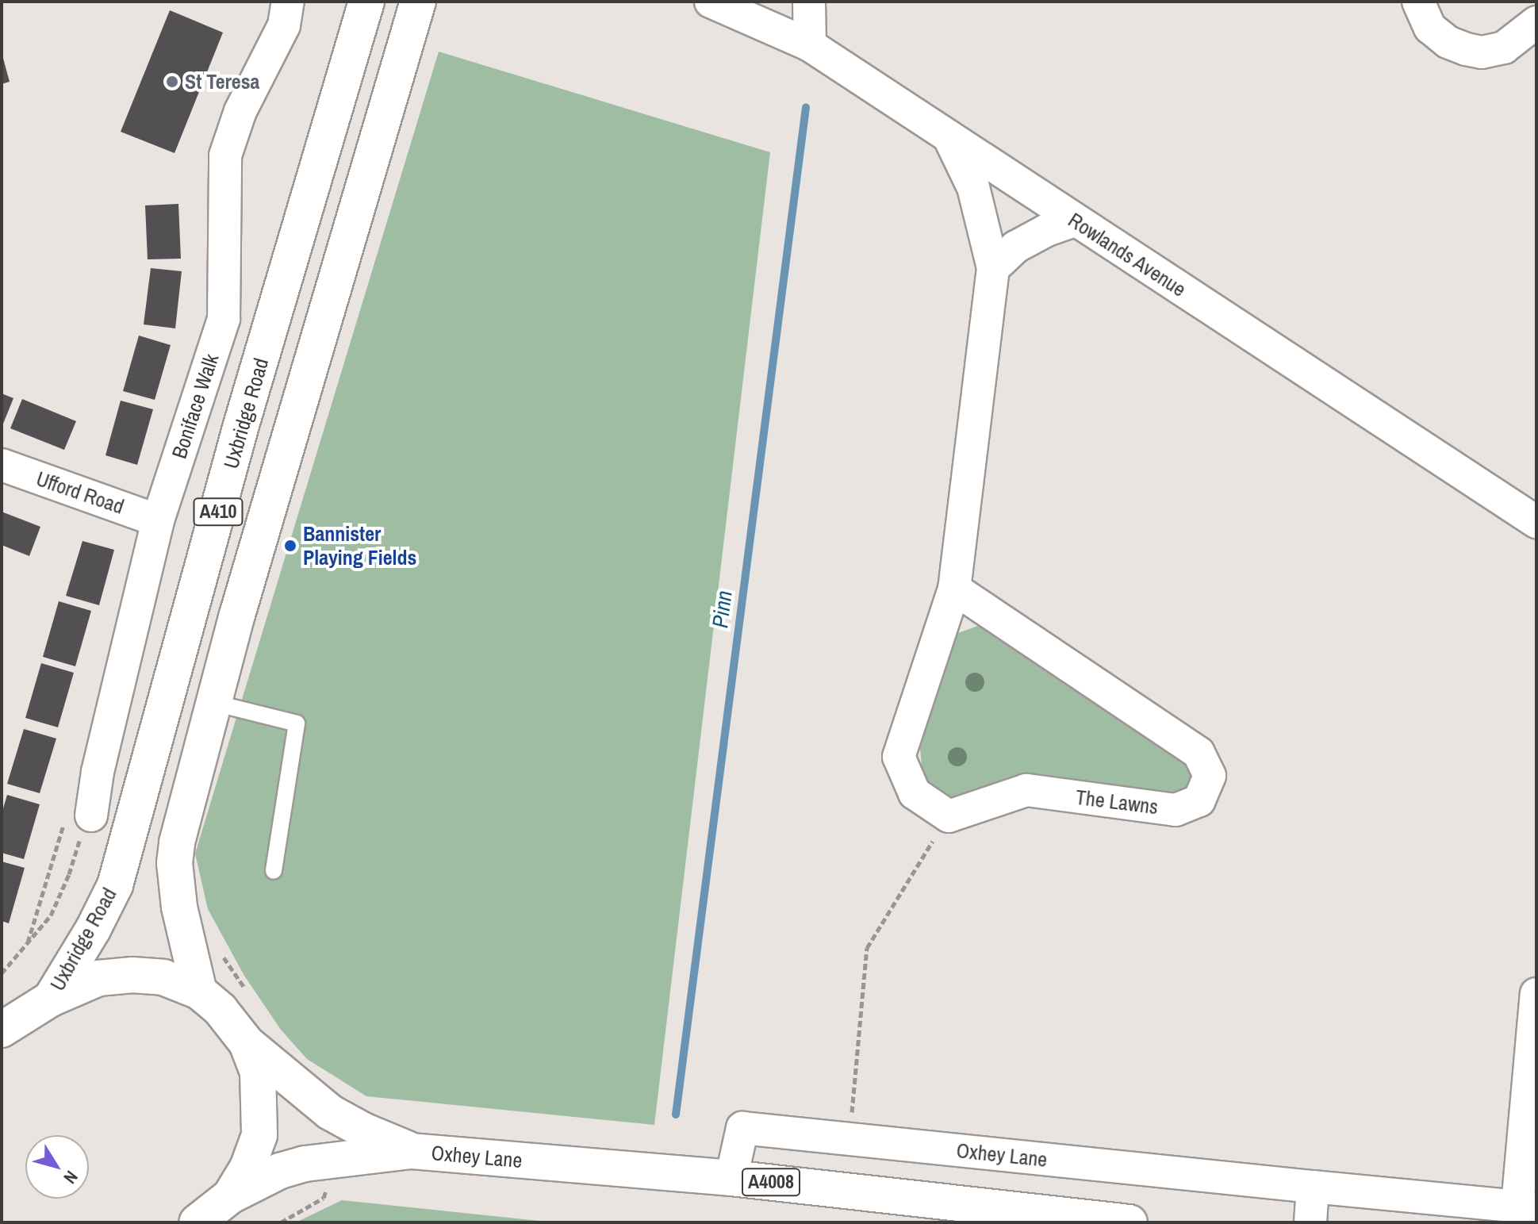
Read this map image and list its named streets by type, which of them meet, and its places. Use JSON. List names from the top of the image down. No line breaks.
{"streets":{"main road":["Uxbridge Road","A410","Oxhey Lane","A4008"],"street":["Rowlands Avenue","Boniface Walk","Ufford Road","The Lawns"]},"crossings":[["Boniface Walk","Ufford Road"]],"water":["Pinn"],"places":["St Teresa","Bannister Playing Fields"],"north":"bottom right"}
